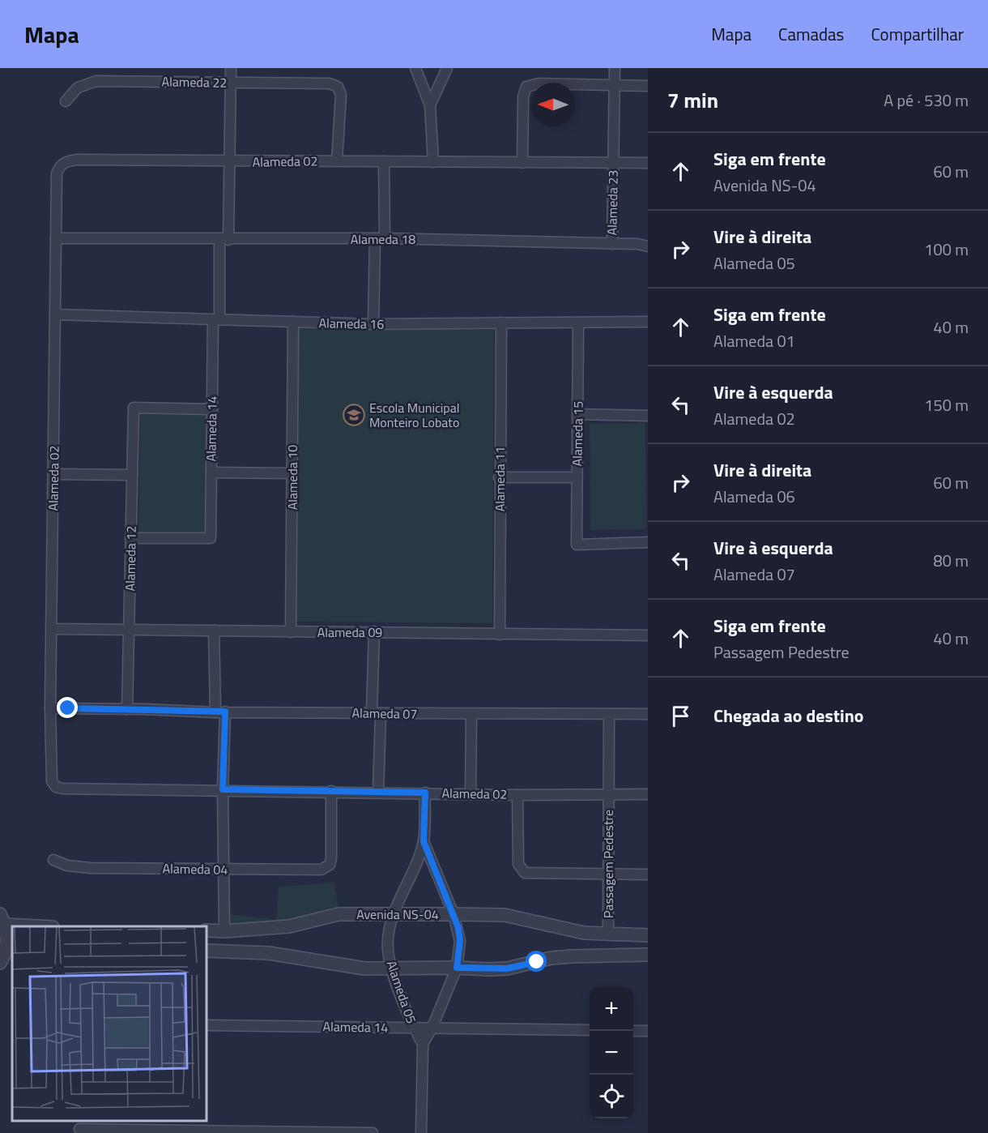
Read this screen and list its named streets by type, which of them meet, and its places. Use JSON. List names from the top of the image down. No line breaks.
{"streets":{"street":["Alameda 22","Alameda 02","Alameda 23","Alameda 18","Alameda 16","Alameda 14","Alameda 15","Alameda 10","Alameda 11","Alameda 12","Alameda 09","Alameda 07","Passagem Pedestre","Alameda 04","Avenida NS-04","Alameda 05"]},"crossings":[["Alameda 22","Alameda 02"],["Alameda 02","Alameda 23"],["Alameda 02","Alameda 18"],["Alameda 02","Alameda 16"],["Alameda 02","Alameda 09"],["Alameda 02","Passagem Pedestre"],["Alameda 02","Alameda 04"],["Alameda 23","Alameda 18"],["Alameda 16","Alameda 14"],["Alameda 16","Alameda 15"],["Alameda 16","Alameda 10"],["Alameda 16","Alameda 11"],["Alameda 14","Alameda 12"],["Alameda 14","Alameda 05"],["Alameda 10","Alameda 09"],["Alameda 11","Alameda 09"],["Alameda 12","Alameda 09"],["Alameda 12","Alameda 07"],["Passagem Pedestre","Avenida NS-04"],["Avenida NS-04","Alameda 05"]],"places":{"school or university":["Escola Municipal Monteiro Lobato"]},"north":"left","page":{"header":"Mapa","nav":["Mapa","Camadas","Compartilhar"],"heading":["7 min","A pé · 530 m"],"list":[["Siga em frente","Avenida NS-04","60 m"],["Vire à direita","Alameda 05","100 m"],["Siga em frente","Alameda 01","40 m"],["Vire à esquerda","Alameda 02","150 m"],["Vire à direita","Alameda 06","60 m"],["Vire à esquerda","Alameda 07","80 m"],["Siga em frente","Passagem Pedestre","40 m"],"Chegada ao destino"],"map_buttons":["+","−"]}}
